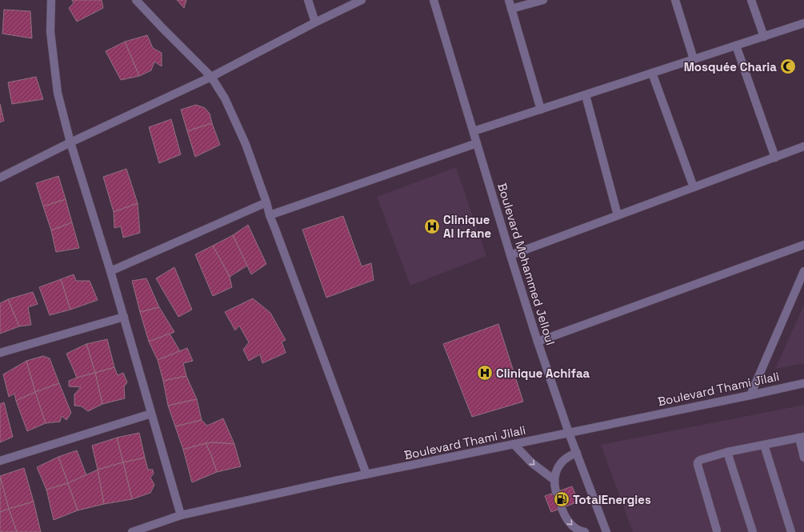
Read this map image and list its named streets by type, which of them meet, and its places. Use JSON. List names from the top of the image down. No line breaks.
{"streets":{"street":["Boulevard Mohammed Jelloul","Boulevard Thami Jilali"]},"crossings":[["Boulevard Mohammed Jelloul","Boulevard Thami Jilali"]],"places":{"mosque":["Mosquée Charia"],"hospital":["Clinique Al Irfane","Clinique Achifaa"],"fuel station":["TotalEnergies"]}}
